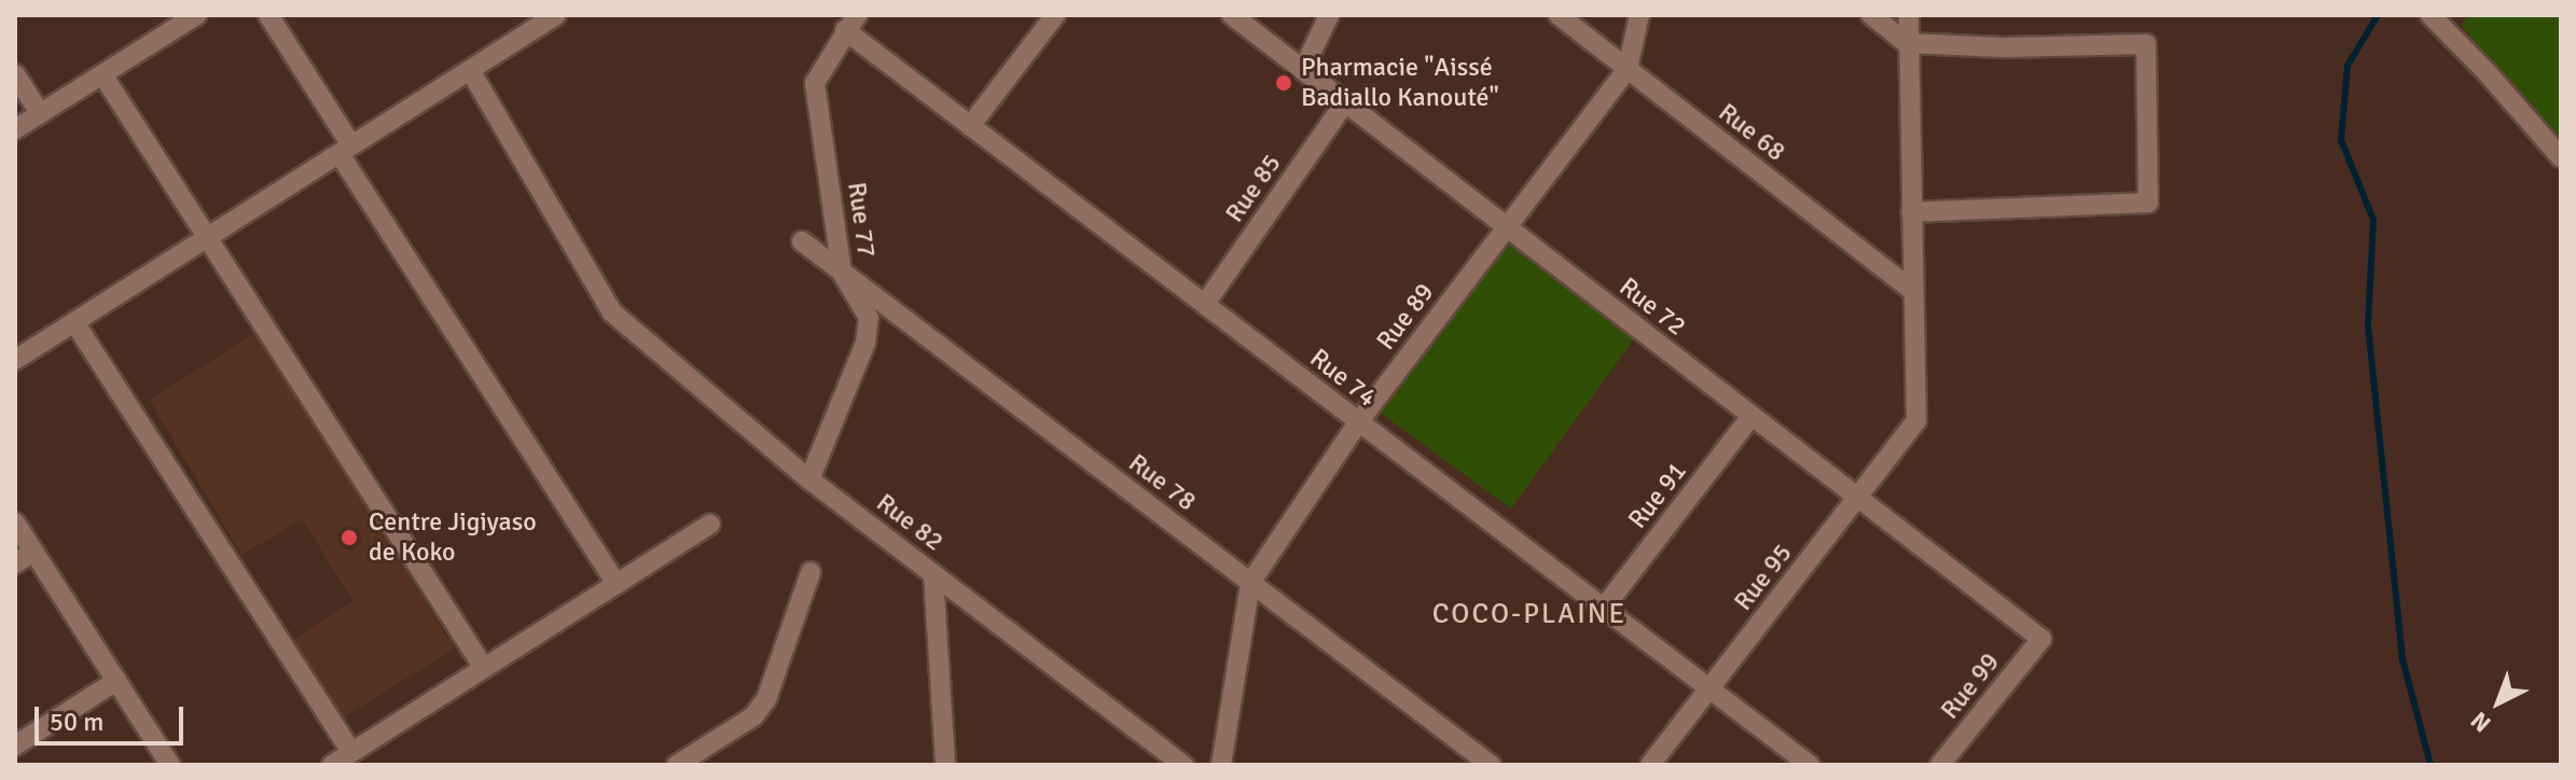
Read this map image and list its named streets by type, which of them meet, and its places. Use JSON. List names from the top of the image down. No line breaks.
{"streets":{"street":["Rue 68","Rue 85","Rue 77","Rue 72","Rue 89","Rue 74","Rue 78","Rue 91","Rue 82","Rue 95","Rue 99"]},"crossings":[["Rue 68","Rue 89"],["Rue 68","Rue 95"],["Rue 85","Rue 72"],["Rue 85","Rue 74"],["Rue 77","Rue 74"],["Rue 77","Rue 78"],["Rue 77","Rue 82"],["Rue 72","Rue 89"],["Rue 72","Rue 91"],["Rue 72","Rue 95"],["Rue 72","Rue 99"],["Rue 89","Rue 74"],["Rue 89","Rue 78"],["Rue 74","Rue 91"],["Rue 74","Rue 95"]],"districts":["COCO-PLAINE"],"places":["Pharmacie \"Aissé Badiallo Kanouté\"","Centre Jigiyaso de Koko"],"scale_bar":"50 m","north":"bottom left"}
